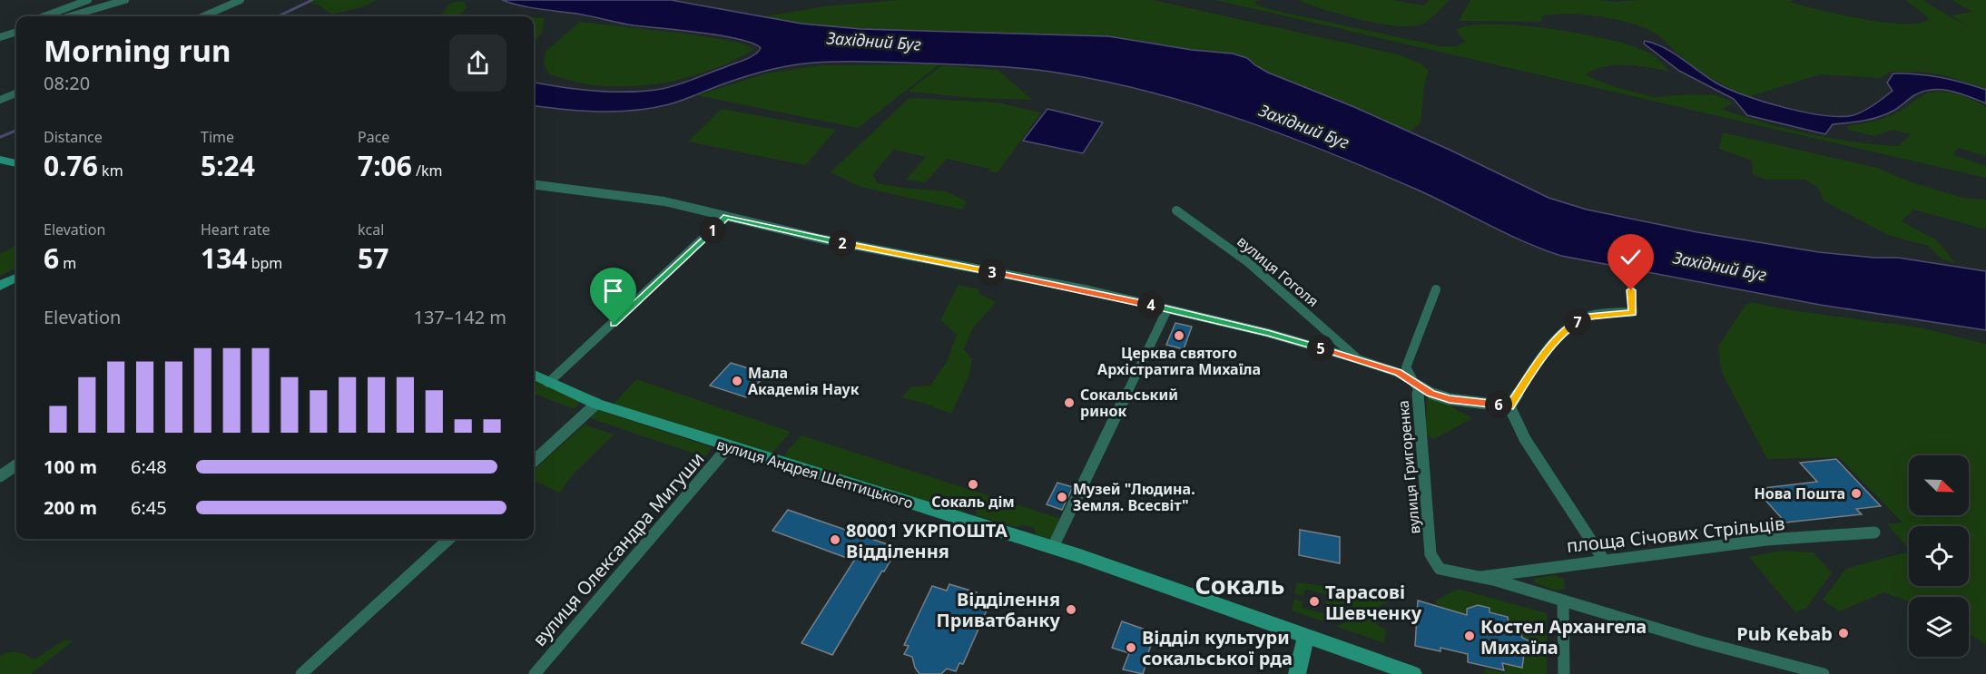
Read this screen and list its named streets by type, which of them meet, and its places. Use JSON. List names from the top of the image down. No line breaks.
{"streets":{"street":["вулиця Гоголя","вулиця Григоренка","вулиця Андрея Шептицького","площа Січових Стрільців","вулиця Олександра Мигуши"]},"crossings":[["вулиця Григоренка","площа Січових Стрільців"],["вулиця Андрея Шептицького","вулиця Олександра Мигуши"]],"districts":["Сокаль"],"water":["Західний Буг"],"places":["Церква святого Архістратига Михаїла","Мала Академія Наук","Сокальський ринок","Сокаль дім","Нова Пошта","Музей \"Людина. Земля. Всесвіт\"","80001 УКРПОШТА Відділення","Тарасові Шевченку","Відділення Приватбанку","Pub Kebab","Костел Архангела Михаїла","Відділ культури сокальської рда"],"north":"bottom right","page":{"heading":["Morning run","08:20"],"stats":[["Distance","0.76 km"],["Time","5:24"],["Pace","7:06 /km"],["Elevation","6 m"],["Heart rate","134 bpm"],["kcal","57"]],"pins":["1","2","3","4","7","5","6"],"chart":["Elevation","137–142 m"],"list":[{"name":"100 m","note":"6:48"},{"name":"200 m","note":"6:45"}]}}
